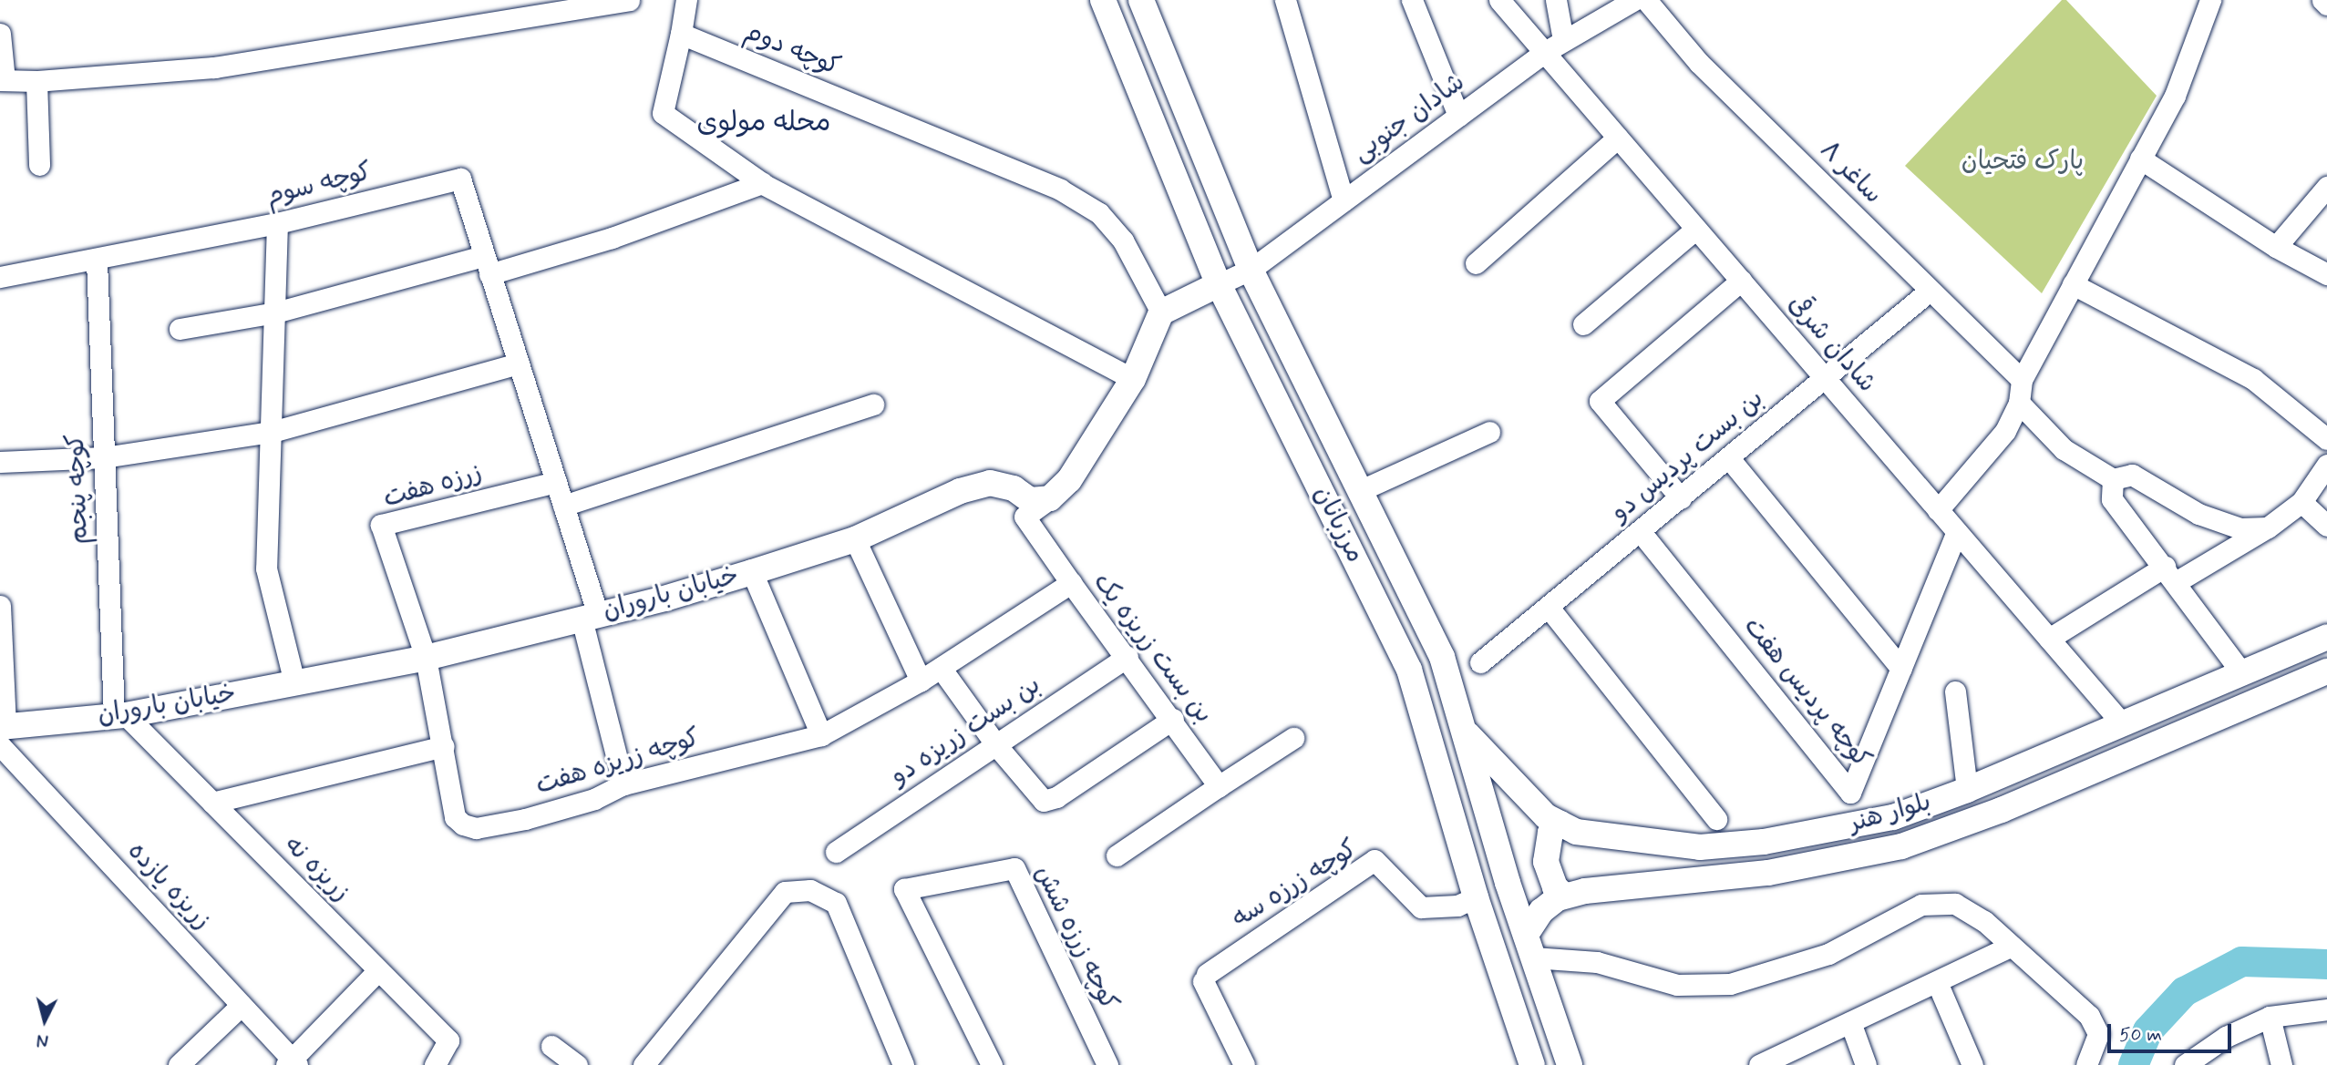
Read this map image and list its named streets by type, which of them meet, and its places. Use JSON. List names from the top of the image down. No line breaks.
{"streets":{"main road":["مرزبانان","خیابان باروران","بلوار هنر"],"street":["کوچه دوم","شادان جنوبی","ساغر ٨","کوچه سوم","شادان شرقی","بن بست پردیس دو","زرزه هفت","کوچه پنجم","بن بست زریزه یک","کوچه پردیس هفت","بن بست زریزه دو","کوچه زریزه هفت","زریزه نه","کوچه زرزه سه","زریزه یازده","کوچه زرزه شش"]},"crossings":[["شادان جنوبی","شادان شرقی"],["شادان جنوبی","مرزبانان"],["ساغر ٨","بن بست پردیس دو"],["کوچه سوم","زرزه هفت"],["کوچه سوم","کوچه پنجم"],["کوچه سوم","خیابان باروران"],["کوچه سوم","کوچه زریزه هفت"],["شادان شرقی","بن بست پردیس دو"],["شادان شرقی","کوچه پردیس هفت"],["شادان شرقی","بلوار هنر"],["بن بست پردیس دو","کوچه پردیس هفت"],["زرزه هفت","خیابان باروران"],["زرزه هفت","کوچه زریزه هفت"],["کوچه پنجم","خیابان باروران"],["کوچه پنجم","زریزه نه"],["مرزبانان","بلوار هنر"],["مرزبانان","کوچه زرزه سه"],["خیابان باروران","کوچه زریزه هفت"],["خیابان باروران","زریزه نه"],["خیابان باروران","زریزه یازده"],["بن بست زریزه یک","بن بست زریزه دو"],["بن بست زریزه یک","کوچه زریزه هفت"]],"districts":["محله مولوی"],"parks":["پارک فتحیان"],"scale_bar":"50 m","north":"bottom"}
